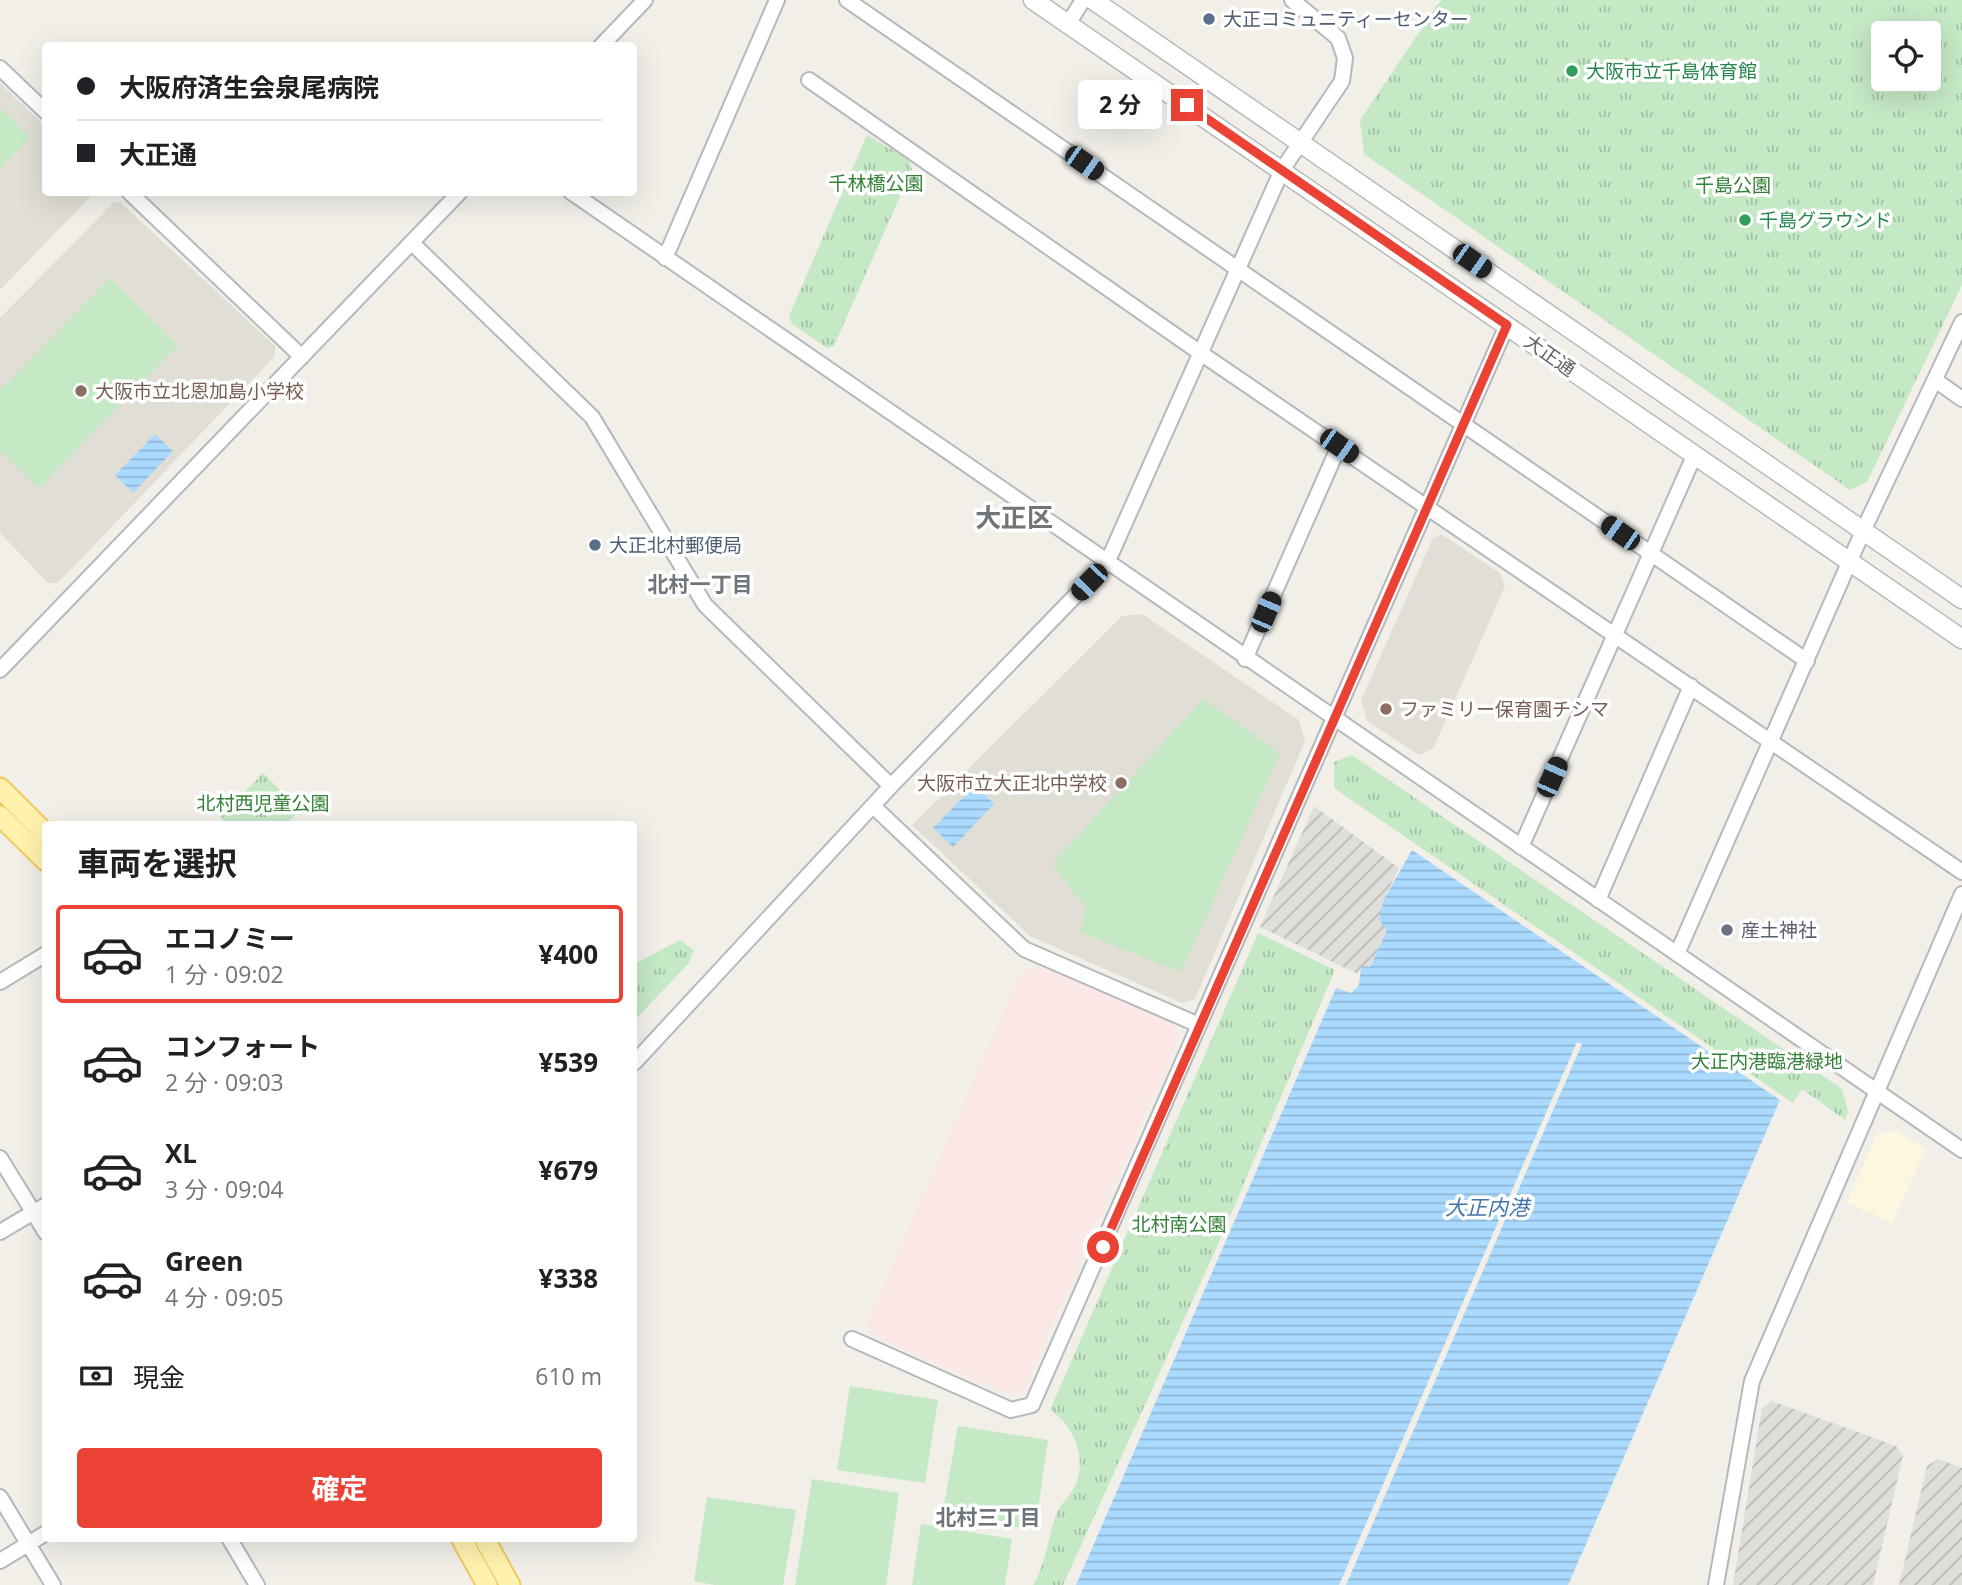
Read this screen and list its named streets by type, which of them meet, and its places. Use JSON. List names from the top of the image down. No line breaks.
{"streets":{"main road":["大正通"]},"districts":["大正区","北村一丁目","北村三丁目"],"water":["大正内港"],"parks":["千林橋公園","千島公園","北村西児童公園","大正内港臨港緑地","北村南公園"],"places":["大正コミュニティーセンター","大阪市立千島体育館","千島グラウンド","大阪市立北恩加島小学校","大正北村郵便局","ファミリー保育園チシマ","大阪市立大正北中学校","産土神社"],"page":{"banner":["大阪府済生会泉尾病院","大正通"],"bubble":"2 分","heading":"車両を選択","list":[{"name":"エコノミー","note":"1 分 · 09:02","value":"¥400"},{"name":"コンフォート","note":"2 分 · 09:03","value":"¥539"},{"name":"XL","note":"3 分 · 09:04","value":"¥679"},{"name":"Green","note":"4 分 · 09:05","value":"¥338"}],"pay":["現金","610 m"],"buttons":"確定"}}
